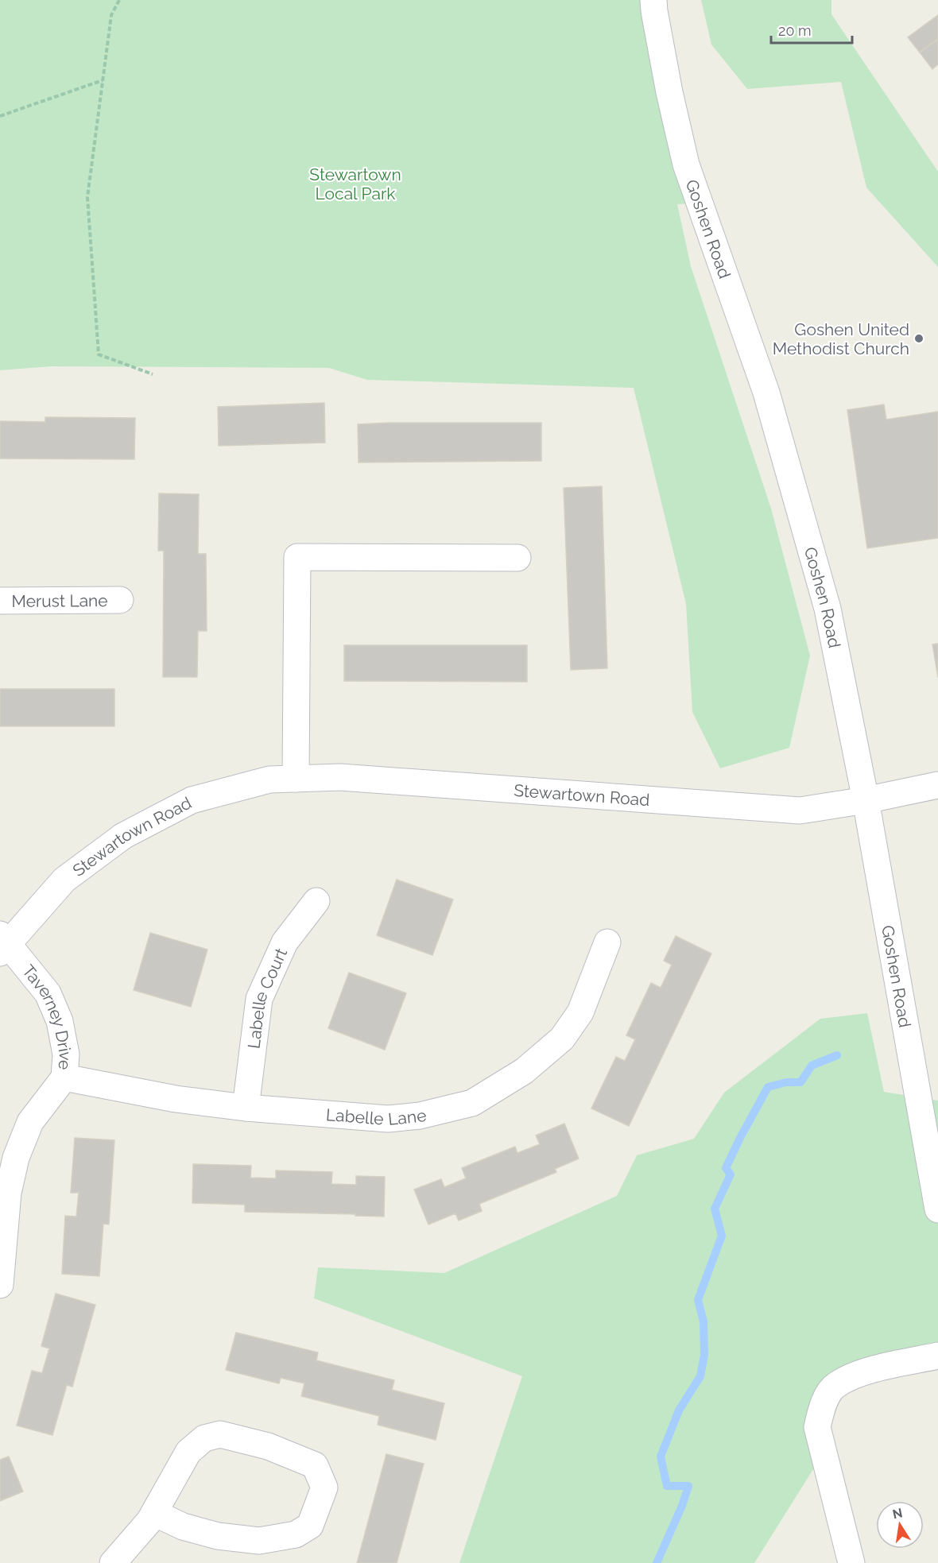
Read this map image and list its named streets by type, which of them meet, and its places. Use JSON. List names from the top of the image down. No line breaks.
{"streets":{"street":["Goshen Road","Merust Lane","Stewartown Road","Labelle Court","Taverney Drive","Labelle Lane"]},"crossings":[["Goshen Road","Stewartown Road"],["Stewartown Road","Taverney Drive"],["Labelle Court","Labelle Lane"],["Taverney Drive","Labelle Lane"]],"parks":["Stewartown Local Park"],"places":["Goshen United Methodist Church"],"scale_bar":"20 m","north":"top"}
